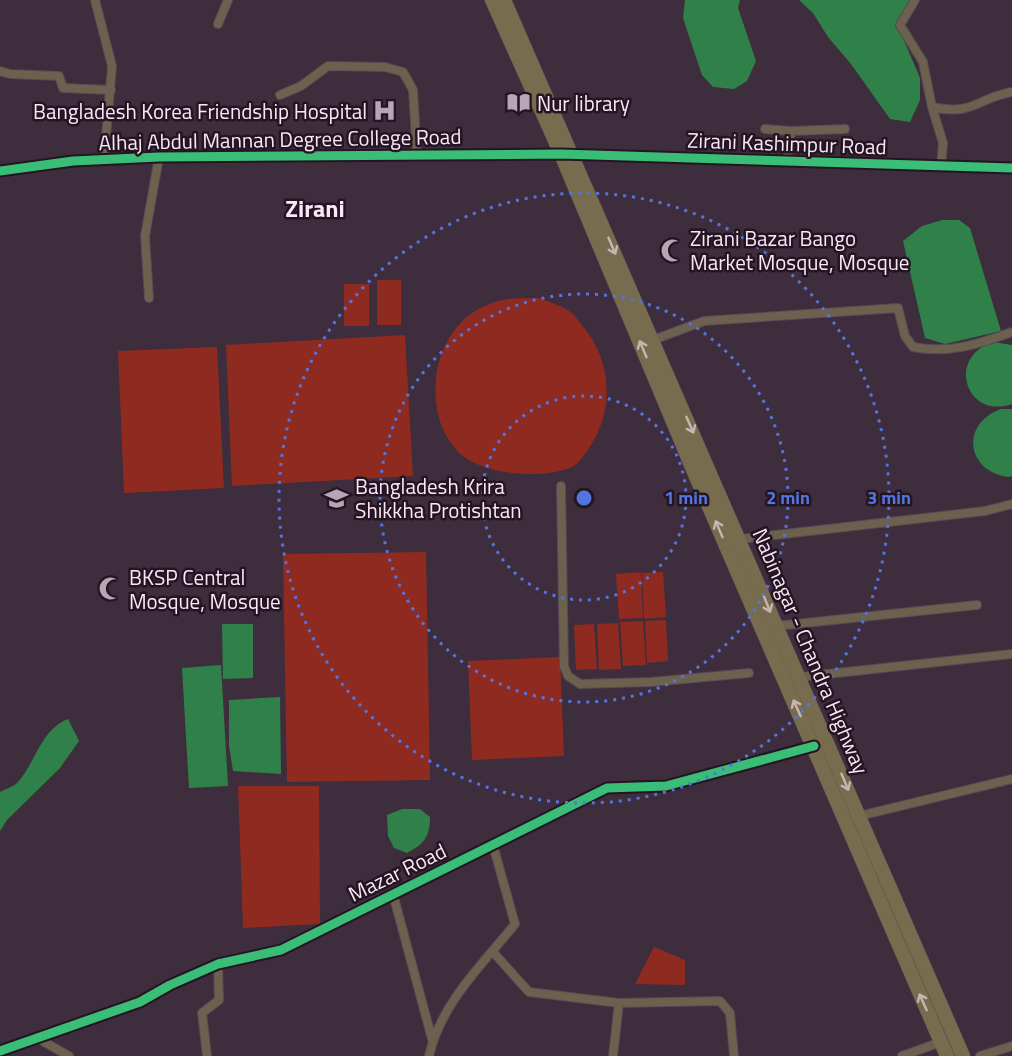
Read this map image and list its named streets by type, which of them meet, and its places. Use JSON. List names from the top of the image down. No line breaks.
{"streets":{"highway":["Nabinagar - Chandra Highway"],"street":["Alhaj Abdul Mannan Degree College Road","Zirani Kashimpur Road","Mazar Road"]},"crossings":[["Alhaj Abdul Mannan Degree College Road","Zirani Kashimpur Road"],["Alhaj Abdul Mannan Degree College Road","Nabinagar - Chandra Highway"],["Zirani Kashimpur Road","Nabinagar - Chandra Highway"],["Nabinagar - Chandra Highway","Mazar Road"]],"districts":["Zirani"],"places":{"library":["Nur library"],"hospital":["Bangladesh Korea Friendship Hospital"],"mosque":["Zirani Bazar Bango Market Mosque, Mosque","BKSP Central Mosque, Mosque"],"school or university":["Bangladesh Krira Shikkha Protishtan"]},"rings":["1 min","2 min","3 min"]}
